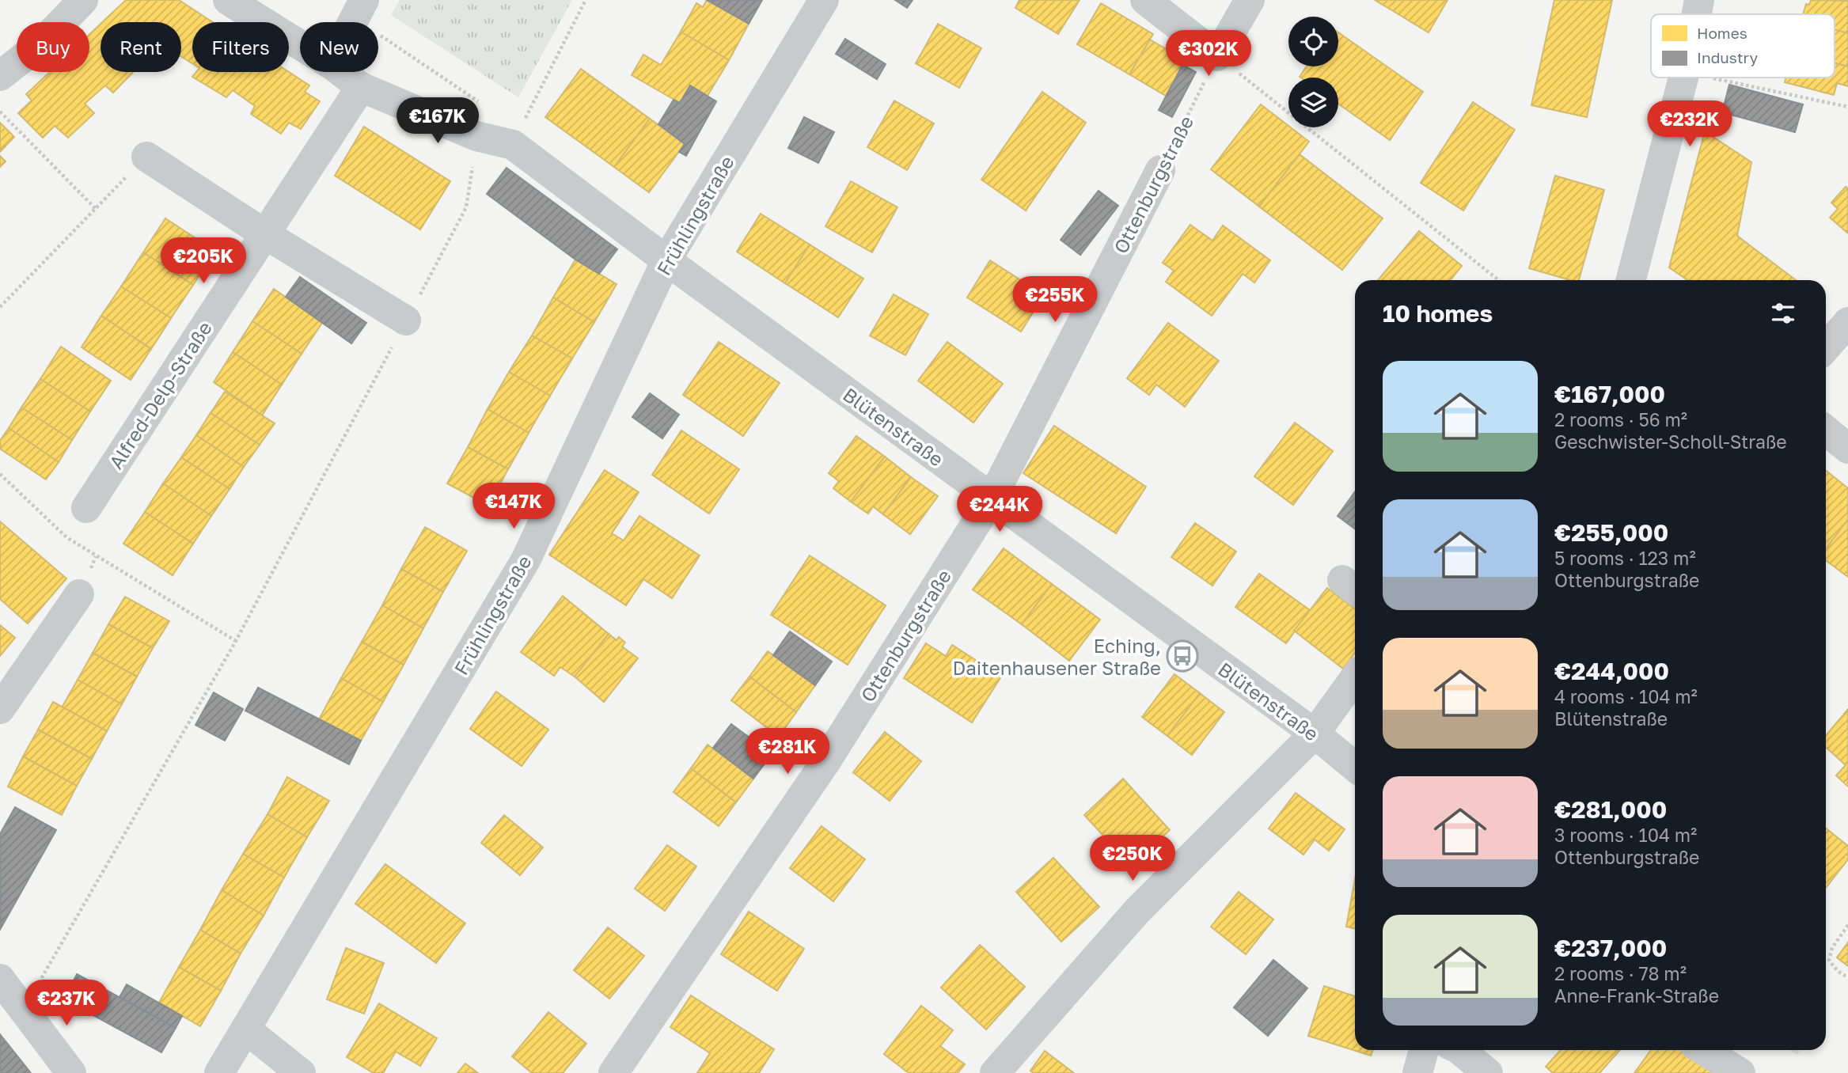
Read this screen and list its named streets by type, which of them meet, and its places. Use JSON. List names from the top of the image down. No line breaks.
{"streets":{"street":["Ottenburgstraße","Frühlingstraße","Alfred-Delp-Straße","Blütenstraße"]},"crossings":[["Ottenburgstraße","Blütenstraße"],["Frühlingstraße","Blütenstraße"]],"places":{"bus stop":["Eching, Daitenhausener Straße"]},"legend":["Homes","Industry"],"page":{"chip":["Buy","Rent","Filters","New"],"price":["€302K","€167K","€232K","€205K","€255K","€147K","€244K","€281K","€250K","€237K"],"heading":"10 homes","list":[{"name":"€167,000","note":"2 rooms · 56 m² · Geschwister-Scholl-Straße"},{"name":"€255,000","note":"5 rooms · 123 m² · Ottenburgstraße"},{"name":"€244,000","note":"4 rooms · 104 m² · Blütenstraße"},{"name":"€281,000","note":"3 rooms · 104 m² · Ottenburgstraße"},{"name":"€237,000","note":"2 rooms · 78 m² · Anne-Frank-Straße"}]}}
